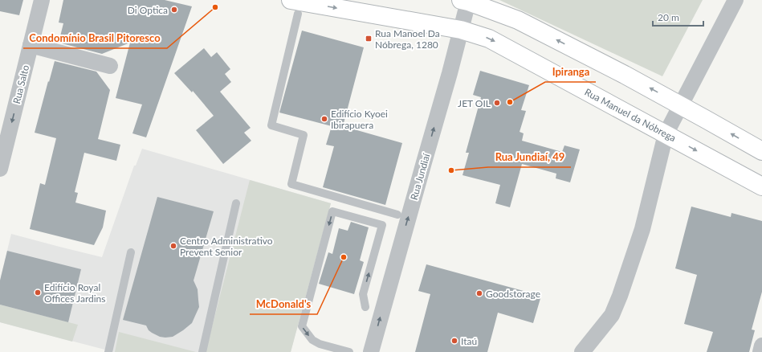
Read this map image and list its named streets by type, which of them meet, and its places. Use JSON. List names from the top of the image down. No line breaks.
{"streets":{"street":["Rua Salto","Rua Manuel da Nóbrega","Rua Jundiaí"]},"crossings":[["Rua Manuel da Nóbrega","Rua Jundiaí"]],"one_way":["Rua Salto","Rua Jundiaí"],"places":{"other":["Condomínio Brasil Pitoresco","Di Optica","Ipiranga","JET OIL","Edifício Kyoei Ibirapuera","Rua Jundiaí, 49","Centro Administrativo Prevent Senior","McDonald's","Edifício Royal Offices Jardins","Goodstorage","Itaú"],"transit":["Rua Manoel Da Nóbrega, 1280"]},"scale_bar":"20 m"}
